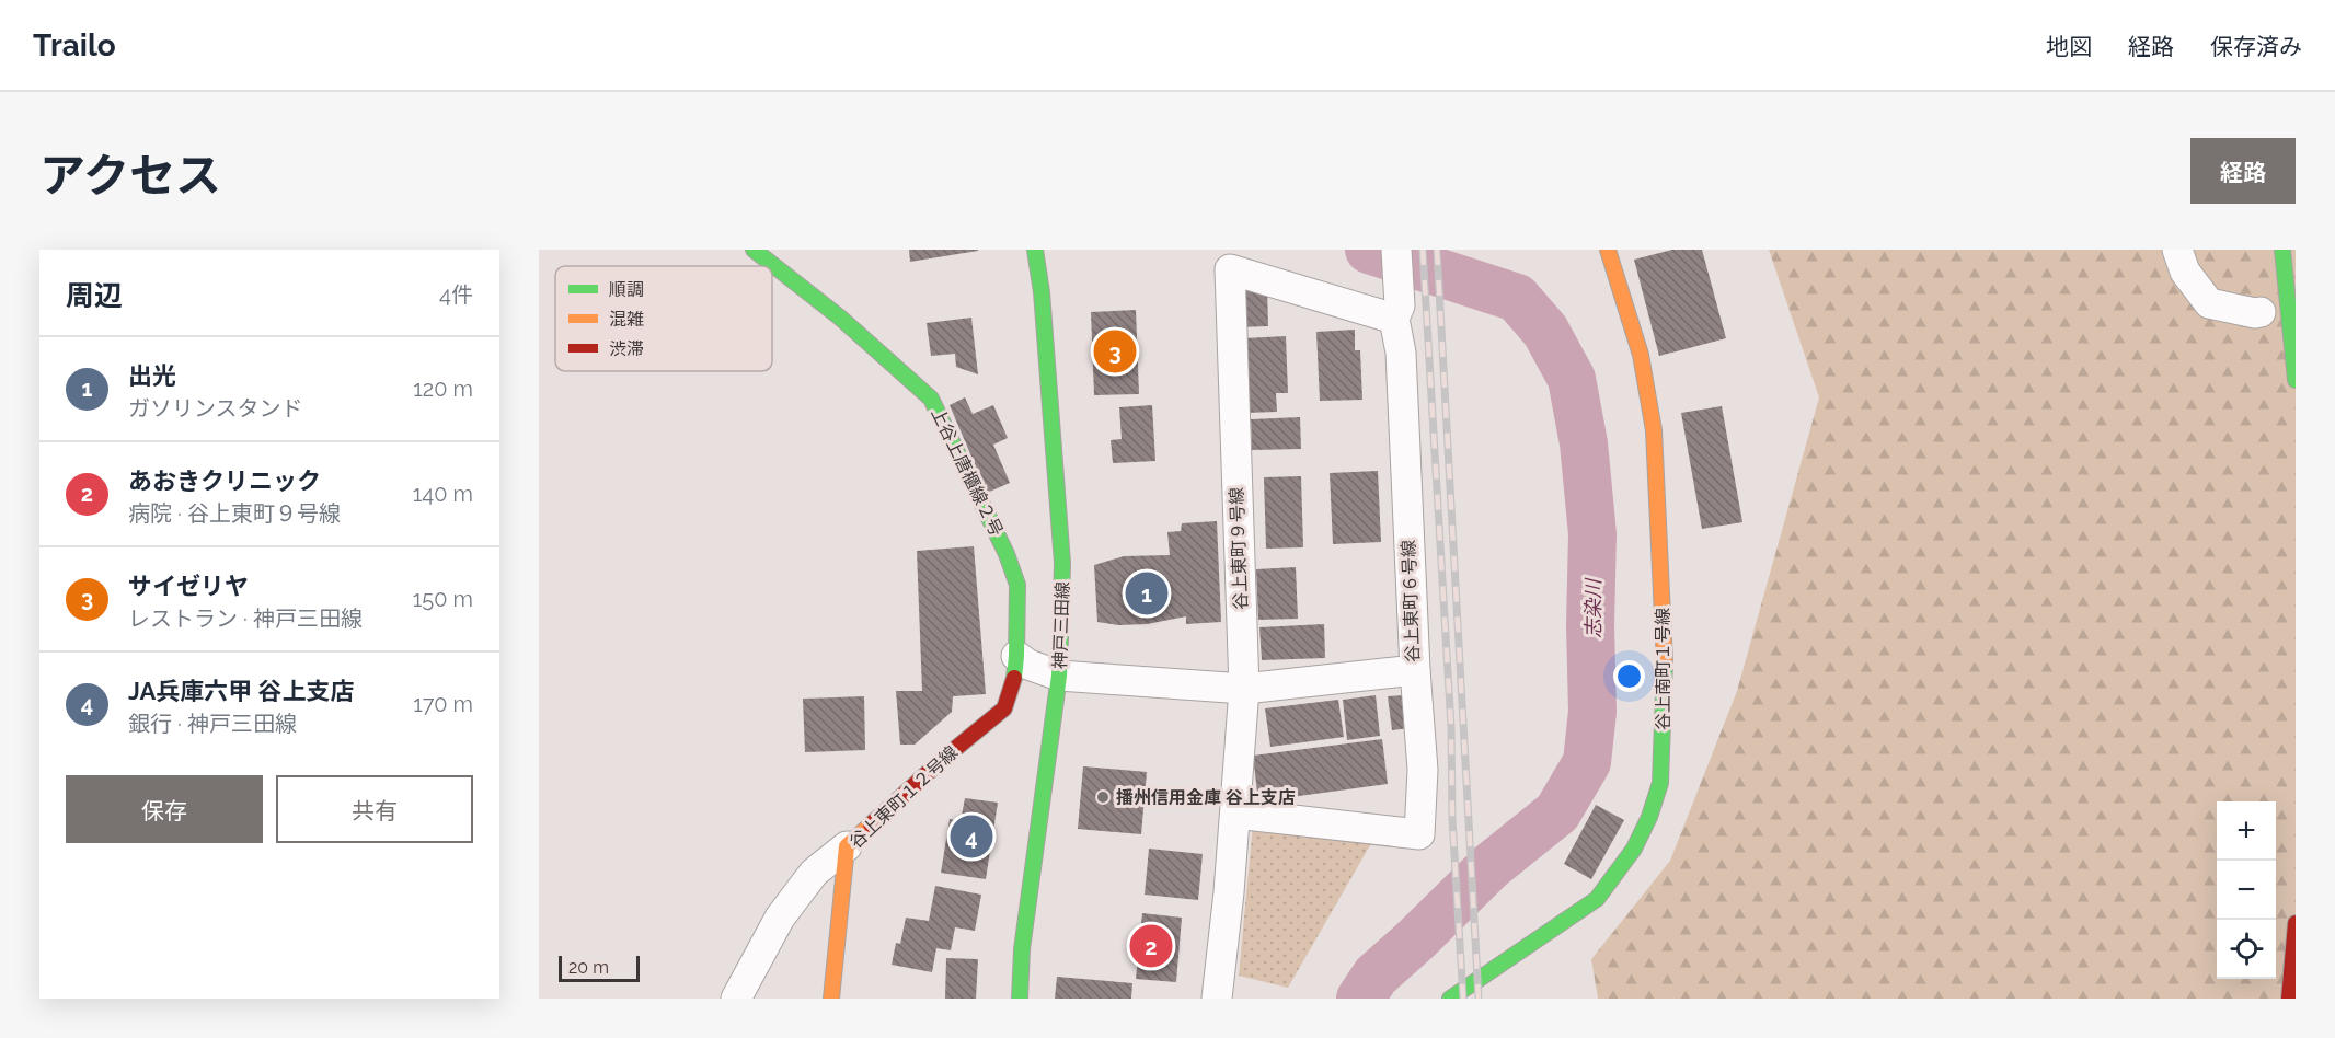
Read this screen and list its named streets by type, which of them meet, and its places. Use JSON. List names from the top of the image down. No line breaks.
{"streets":{"main road":["上谷上唐櫃線２号","神戸三田線","谷上南町１号線","谷上東町１２号線"],"street":["谷上東町９号線","谷上東町６号線"]},"crossings":[["上谷上唐櫃線２号","谷上東町６号線"],["上谷上唐櫃線２号","谷上東町１２号線"],["谷上東町９号線","谷上東町６号線"],["谷上東町６号線","神戸三田線"],["谷上東町６号線","谷上東町１２号線"]],"water":["志染川"],"places":["播州信用金庫 谷上支店"],"legend":["順調","混雑","渋滞"],"scale_bar":"20 m","page":{"header":"Trailo","nav":["地図","経路","保存済み"],"title":"アクセス","buttons":["経路",["保存","共有"]],"heading":["周辺","4件"],"pins":["3","1","4","2"],"list":[{"mark":"1","name":"出光","note":"ガソリンスタンド","value":"120 m"},{"mark":"2","name":"あおきクリニック","note":"病院 · 谷上東町９号線","value":"140 m"},{"mark":"3","name":"サイゼリヤ","note":"レストラン · 神戸三田線","value":"150 m"},{"mark":"4","name":"JA兵庫六甲 谷上支店","note":"銀行 · 神戸三田線","value":"170 m"}],"map_buttons":["+","−"],"scale":"20 m"}}
